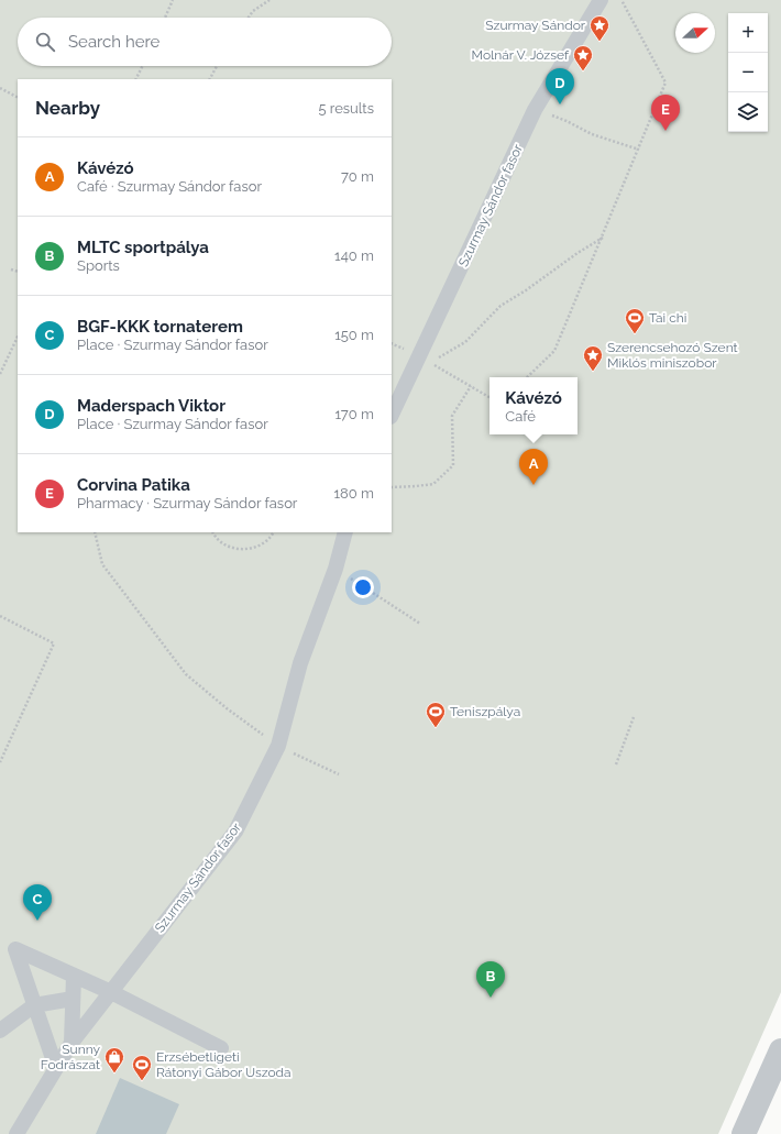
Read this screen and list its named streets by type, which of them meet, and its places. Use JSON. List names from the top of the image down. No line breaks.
{"streets":{"street":["Szurmay Sándor fasor"]},"places":{"place":["Szurmay Sándor","Molnár V. József","Szerencsehozó Szent Miklós miniszobor"],"sports":["Tai chi","Teniszpálya","Erzsébetligeti Rátonyi Gábor Uszoda"],"shop":["Sunny Fodrászat"]},"north":"right","page":{"map_buttons":["+","−"],"search":"Search here","pins":["D","E","A","C","B"],"heading":["Nearby","5 results"],"list":[{"mark":"A","name":"Kávézó","note":"Café · Szurmay Sándor fasor","value":"70 m"},{"mark":"B","name":"MLTC sportpálya","note":"Sports","value":"140 m"},{"mark":"C","name":"BGF-KKK tornaterem","note":"Place · Szurmay Sándor fasor","value":"150 m"},{"mark":"D","name":"Maderspach Viktor","note":"Place · Szurmay Sándor fasor","value":"170 m"},{"mark":"E","name":"Corvina Patika","note":"Pharmacy · Szurmay Sándor fasor","value":"180 m"}],"popup":["Kávézó","Café"]}}
